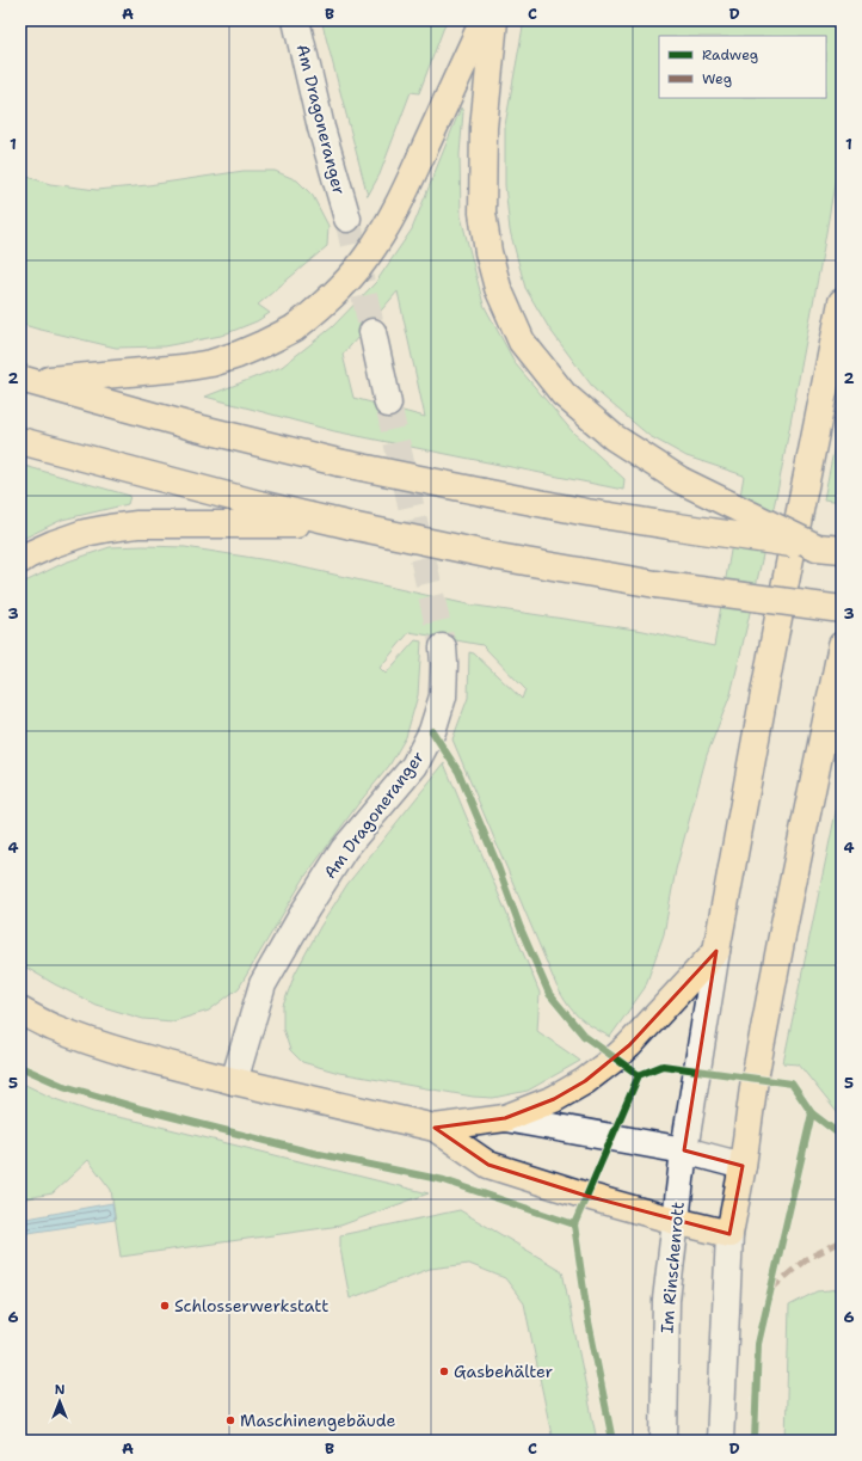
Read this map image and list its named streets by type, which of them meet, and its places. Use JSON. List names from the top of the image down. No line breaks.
{"streets":{"main road":["Am Dragoneranger","Im Rinschenrott"]},"places":["Schlosserwerkstatt","Gasbehälter","Maschinengebäude"],"legend":["Radweg","Weg"],"north":"top","grid":{"columns":["A","B","C","D"],"rows":["1","2","3","4","5","6"]}}
